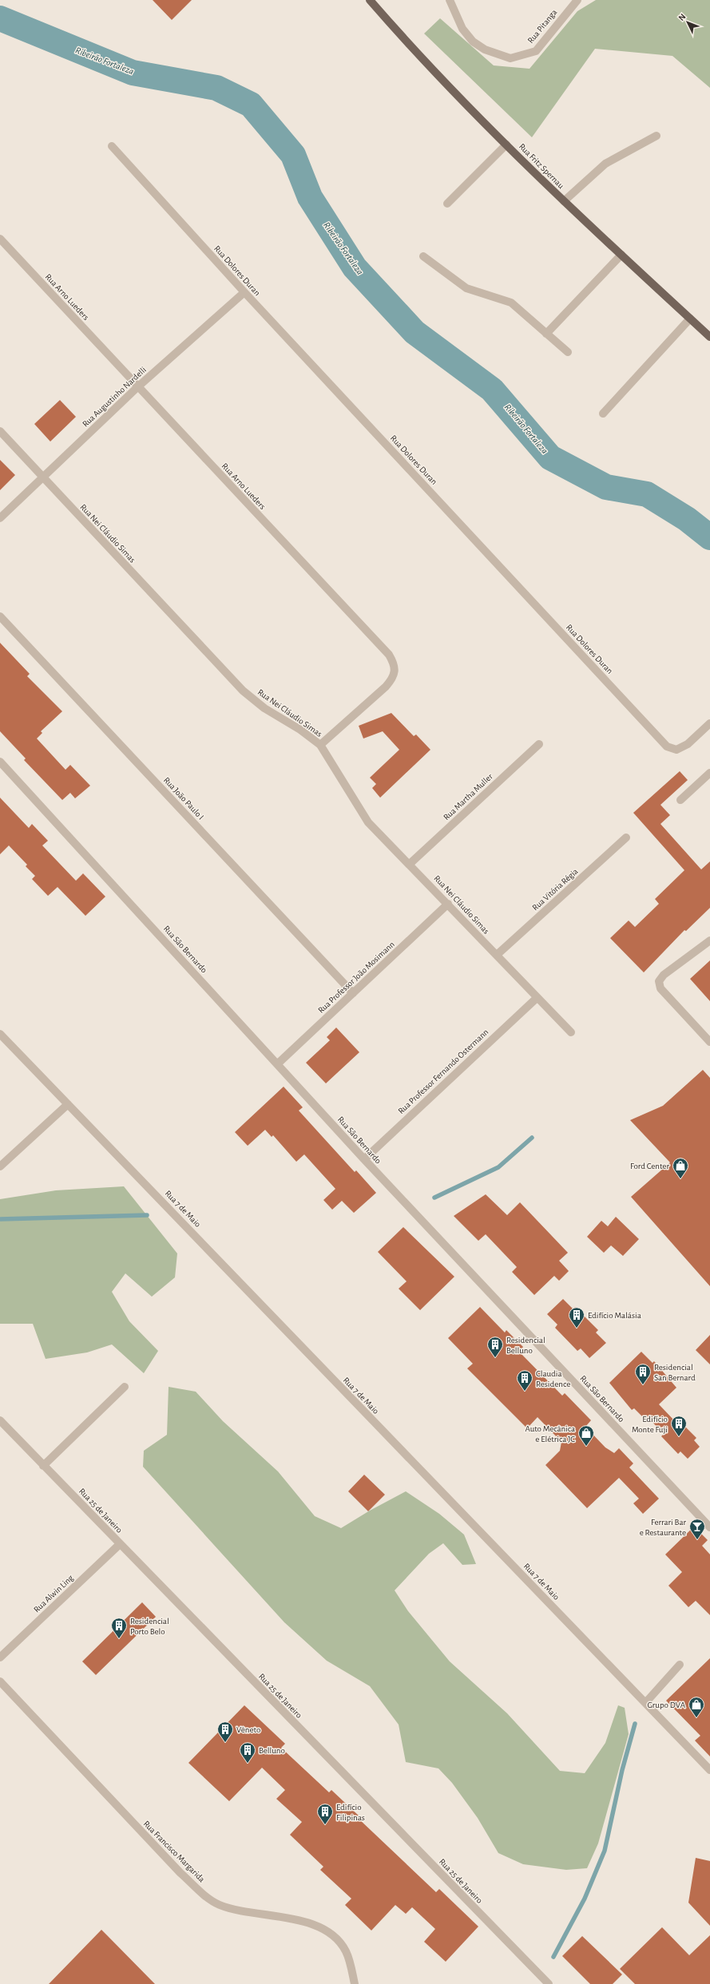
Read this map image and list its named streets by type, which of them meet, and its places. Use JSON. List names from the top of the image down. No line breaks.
{"streets":{"main road":["Rua Fritz Spernau"],"street":["Rua Pitanga","Rua Dolores Duran","Rua Arno Lueders","Rua Augustinho Nardelli","Rua Nei Cláudio Simas","Rua Martha Muller","Rua João Paulo I","Rua Vitória Régia","Rua São Bernardo","Rua Professor João Mosimann","Rua Professor Fernando Ostermann","Rua 7 de Maio","Rua 25 de Janeiro","Rua Alwin Ling","Rua Francisco Margarida"]},"crossings":[["Rua Dolores Duran","Rua Augustinho Nardelli"],["Rua Arno Lueders","Rua Augustinho Nardelli"],["Rua Arno Lueders","Rua Nei Cláudio Simas"],["Rua Augustinho Nardelli","Rua Nei Cláudio Simas"],["Rua Nei Cláudio Simas","Rua Martha Muller"],["Rua Nei Cláudio Simas","Rua Vitória Régia"],["Rua Nei Cláudio Simas","Rua Professor João Mosimann"],["Rua Nei Cláudio Simas","Rua Professor Fernando Ostermann"],["Rua João Paulo I","Rua Professor João Mosimann"],["Rua São Bernardo","Rua Professor João Mosimann"],["Rua São Bernardo","Rua Professor Fernando Ostermann"],["Rua 25 de Janeiro","Rua Alwin Ling"]],"water":["Ribeirão Fortaleza"],"places":{"shop":["Ford Center","Auto Mecânica e Elétrica JC","Grupo DVA"],"building":["Edifício Malásia","Residencial Belluno","Residencial San Bernard","Claudia Residence","Edifício Monte Fuji","Residencial Porto Belo","Vêneto","Belluno","Edifício Filipinas"],"bar":["Ferrari Bar e Restaurante"]},"north":"top left"}
